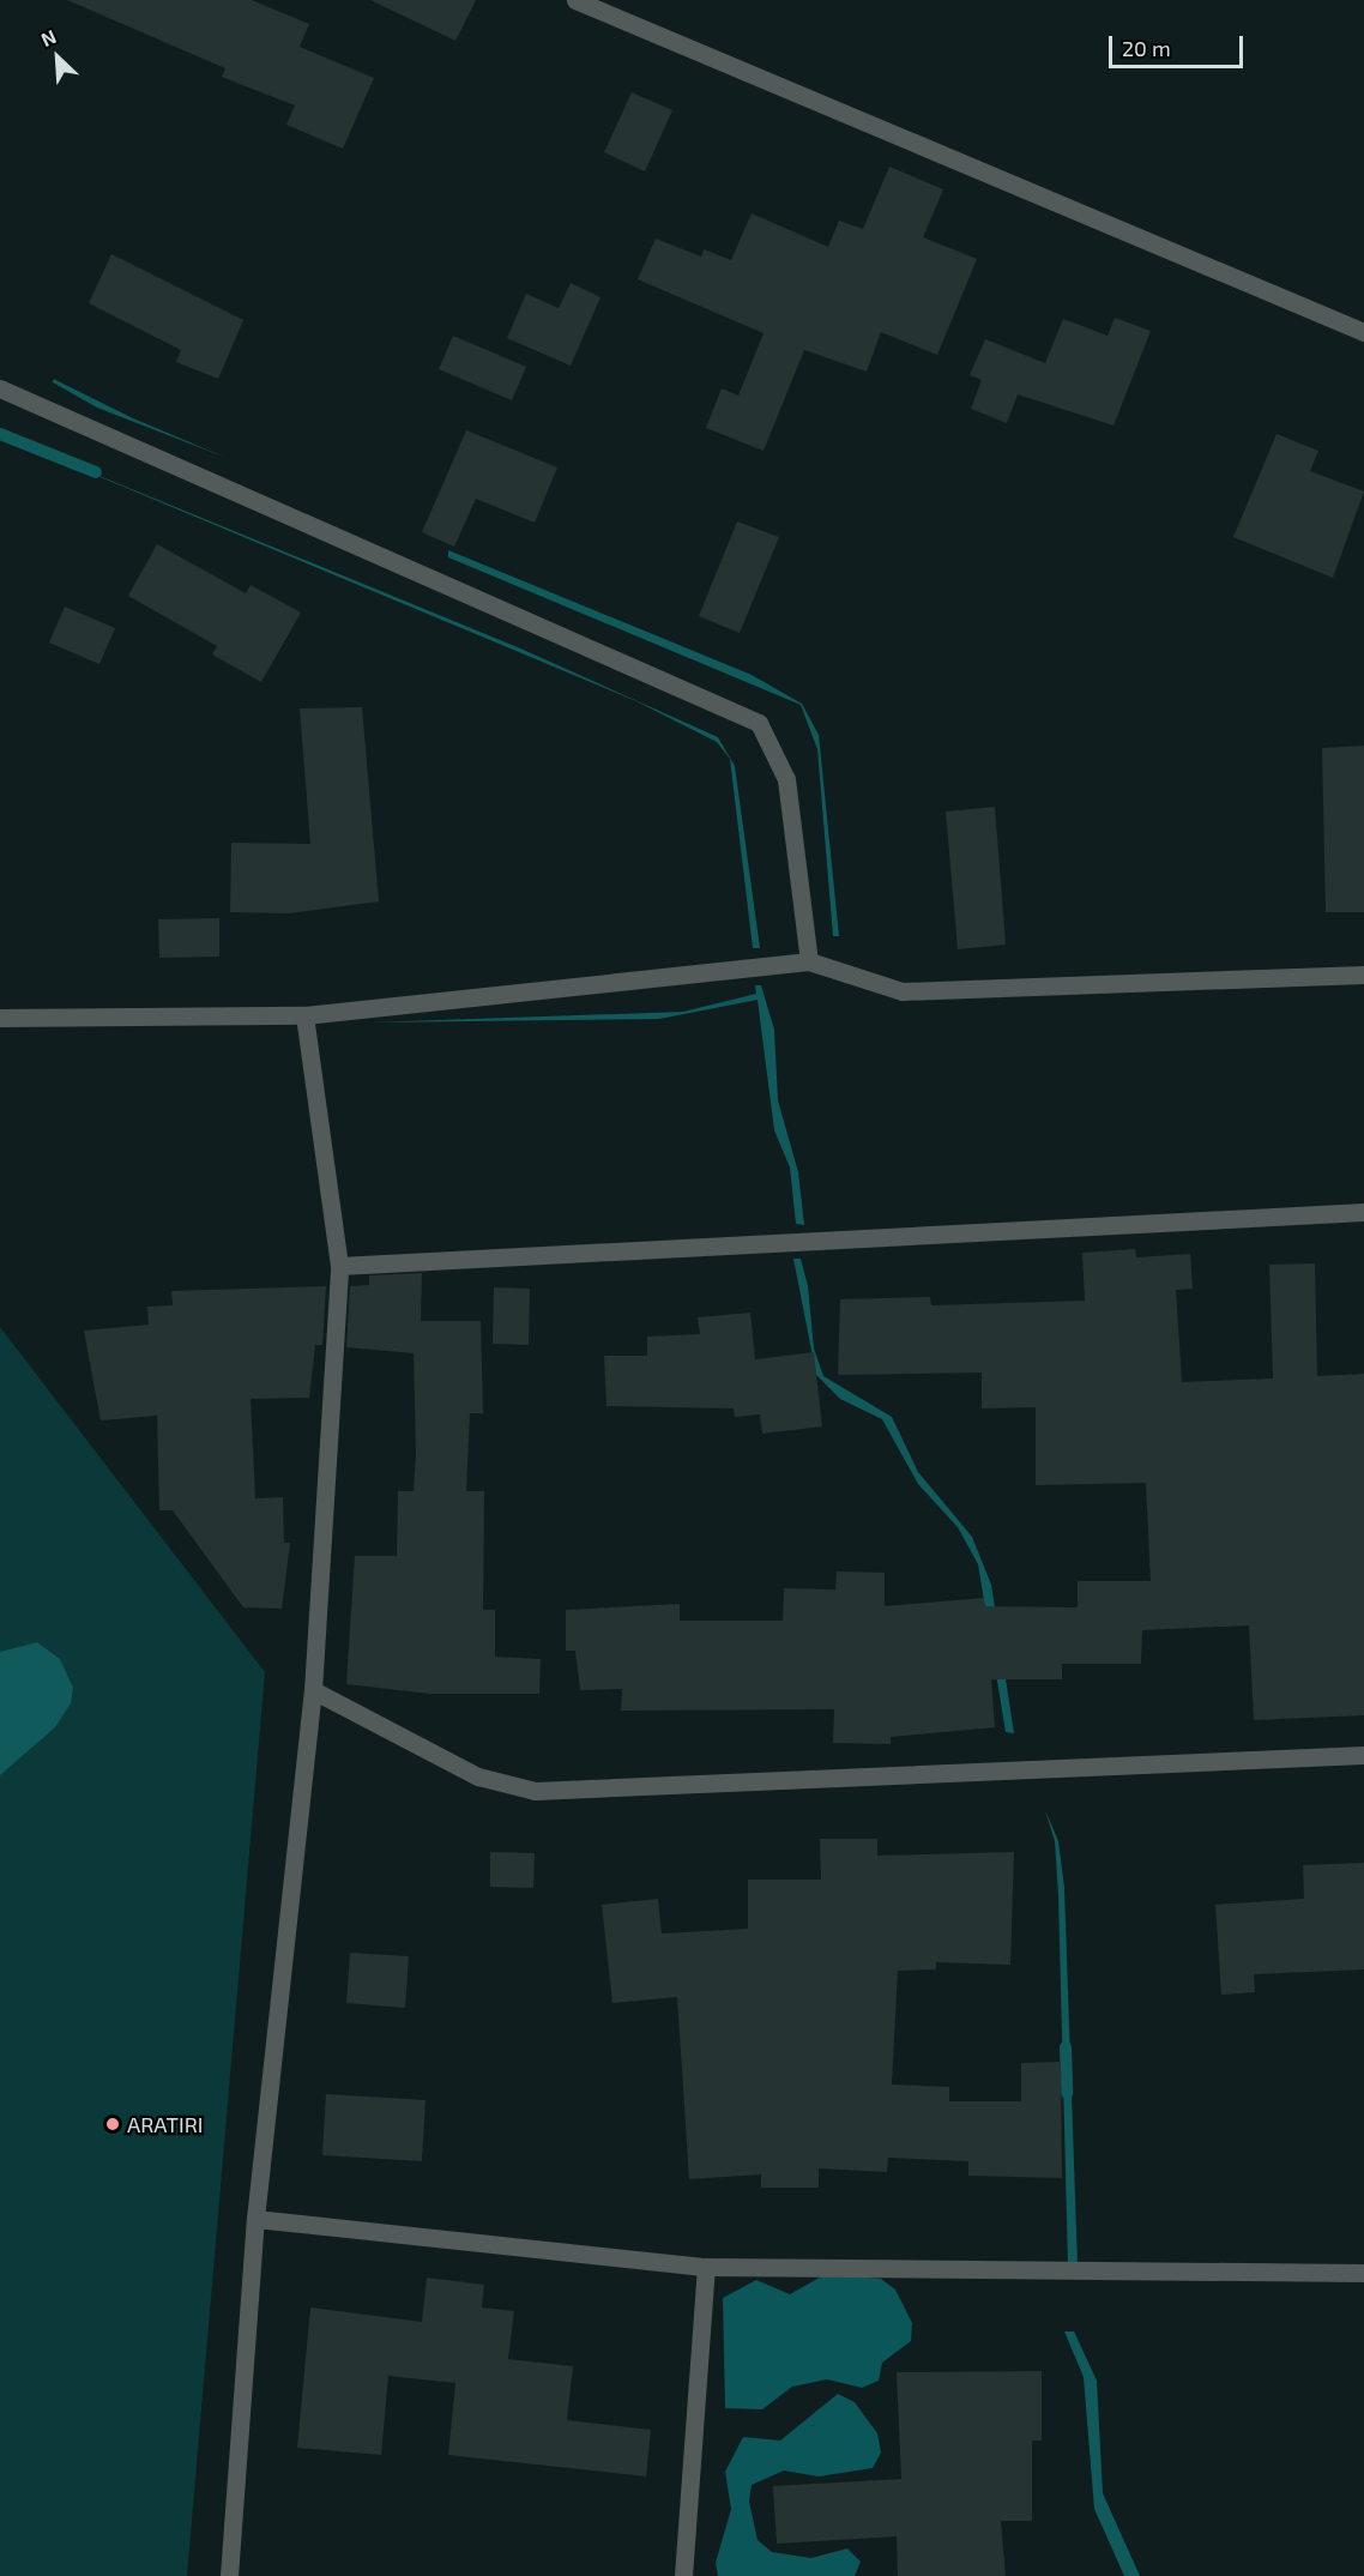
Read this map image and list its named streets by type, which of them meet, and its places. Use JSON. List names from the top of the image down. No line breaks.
{"places":["ARATIRI"],"scale_bar":"20 m","north":"top left"}
